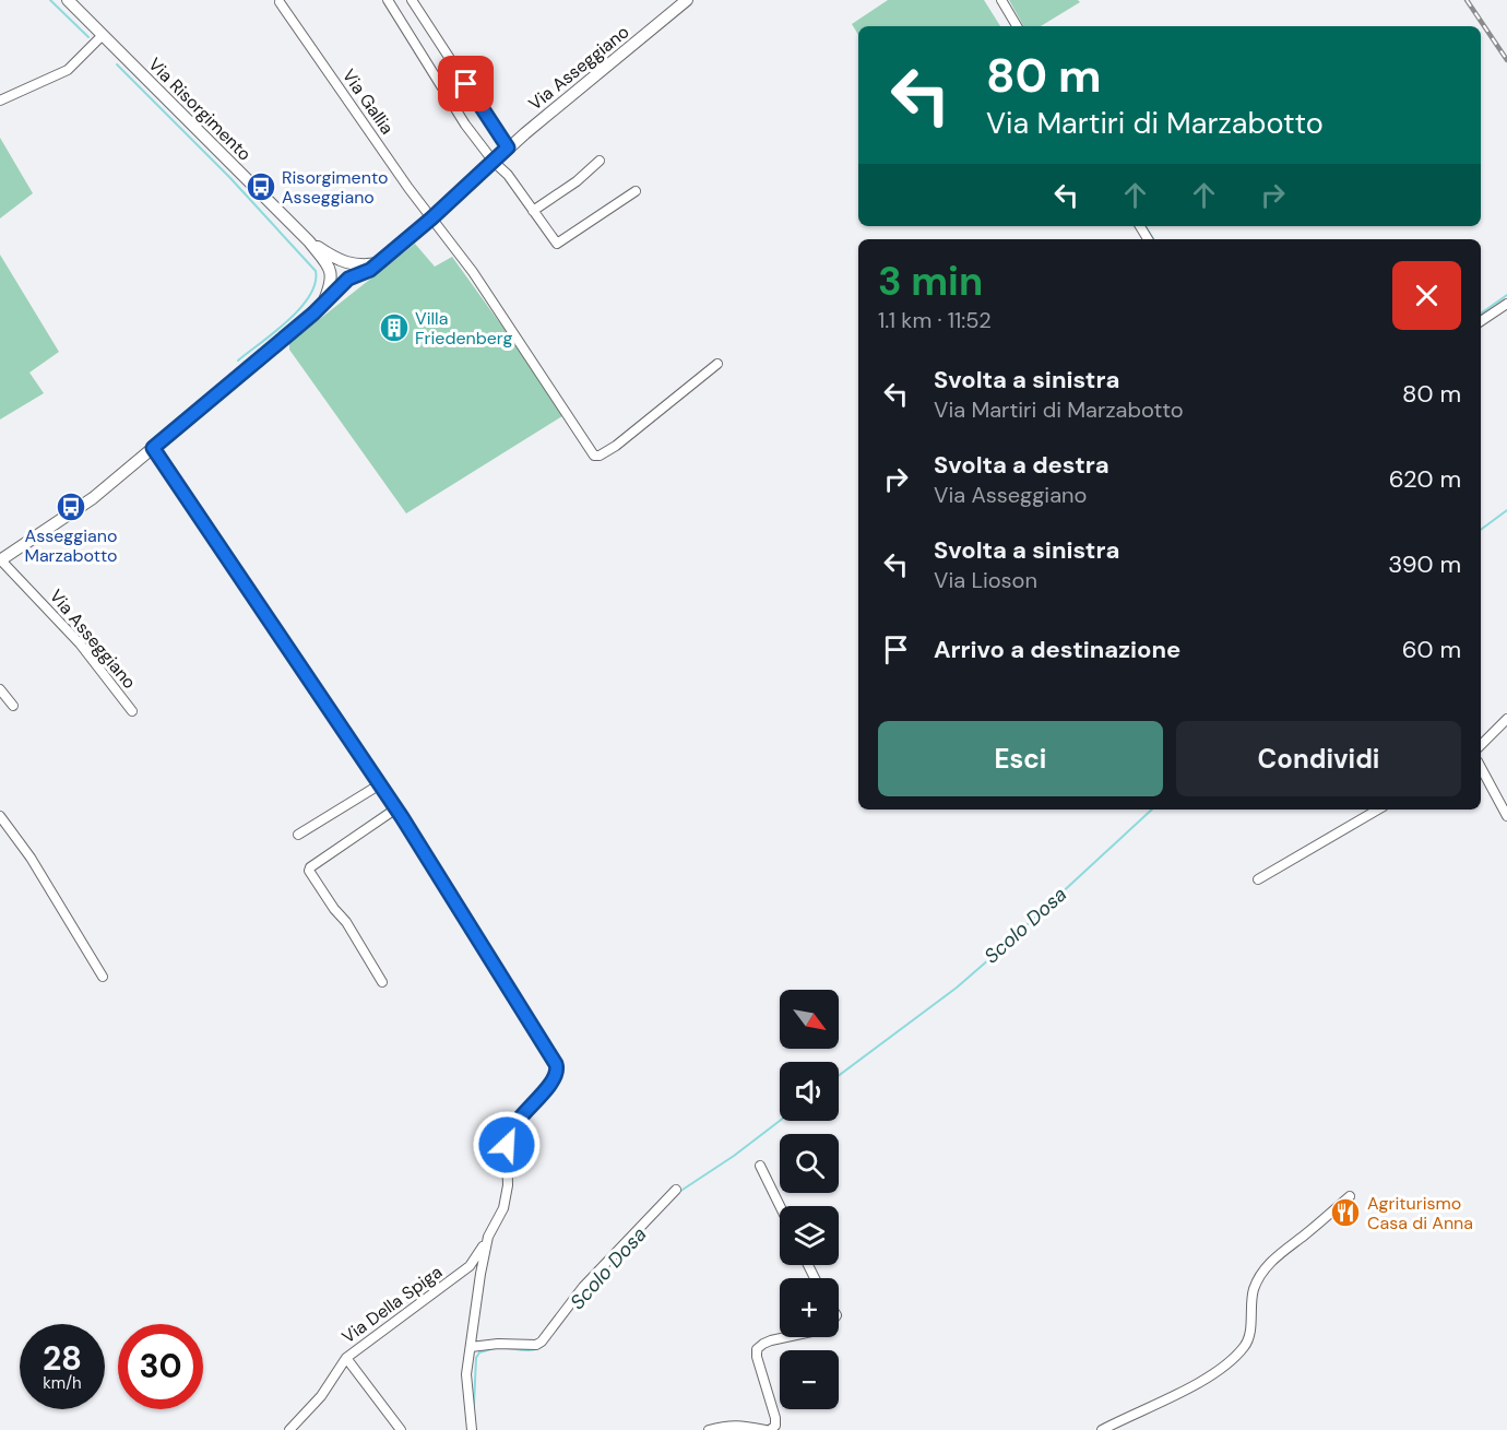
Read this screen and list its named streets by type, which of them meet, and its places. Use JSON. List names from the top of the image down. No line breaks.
{"streets":{"street":["Via Asseggiano","Via Gallia","Via Risorgimento","Via Della Spiga"]},"crossings":[["Via Asseggiano","Via Gallia"],["Via Asseggiano","Via Risorgimento"]],"water":["Scolo Dosa"],"places":{"bus stop":["Risorgimento Asseggiano","Asseggiano Marzabotto"],"building":["Villa Friedenberg"],"restaurant":["Agriturismo Casa di Anna"]},"north":"bottom right","page":{"turn":["80 m","Via Martiri di Marzabotto"],"heading":["3 min","1.1 km · 11:52"],"list":[{"name":"Svolta a sinistra","note":"Via Martiri di Marzabotto","value":"80 m"},{"name":"Svolta a destra","note":"Via Asseggiano","value":"620 m"},{"name":"Svolta a sinistra","note":"Via Lioson","value":"390 m"},{"name":"Arrivo a destinazione","value":"60 m"}],"buttons":["Esci","Condividi"],"map_buttons":["+","−"],"speed":"28 km/h","limit":"30"}}
